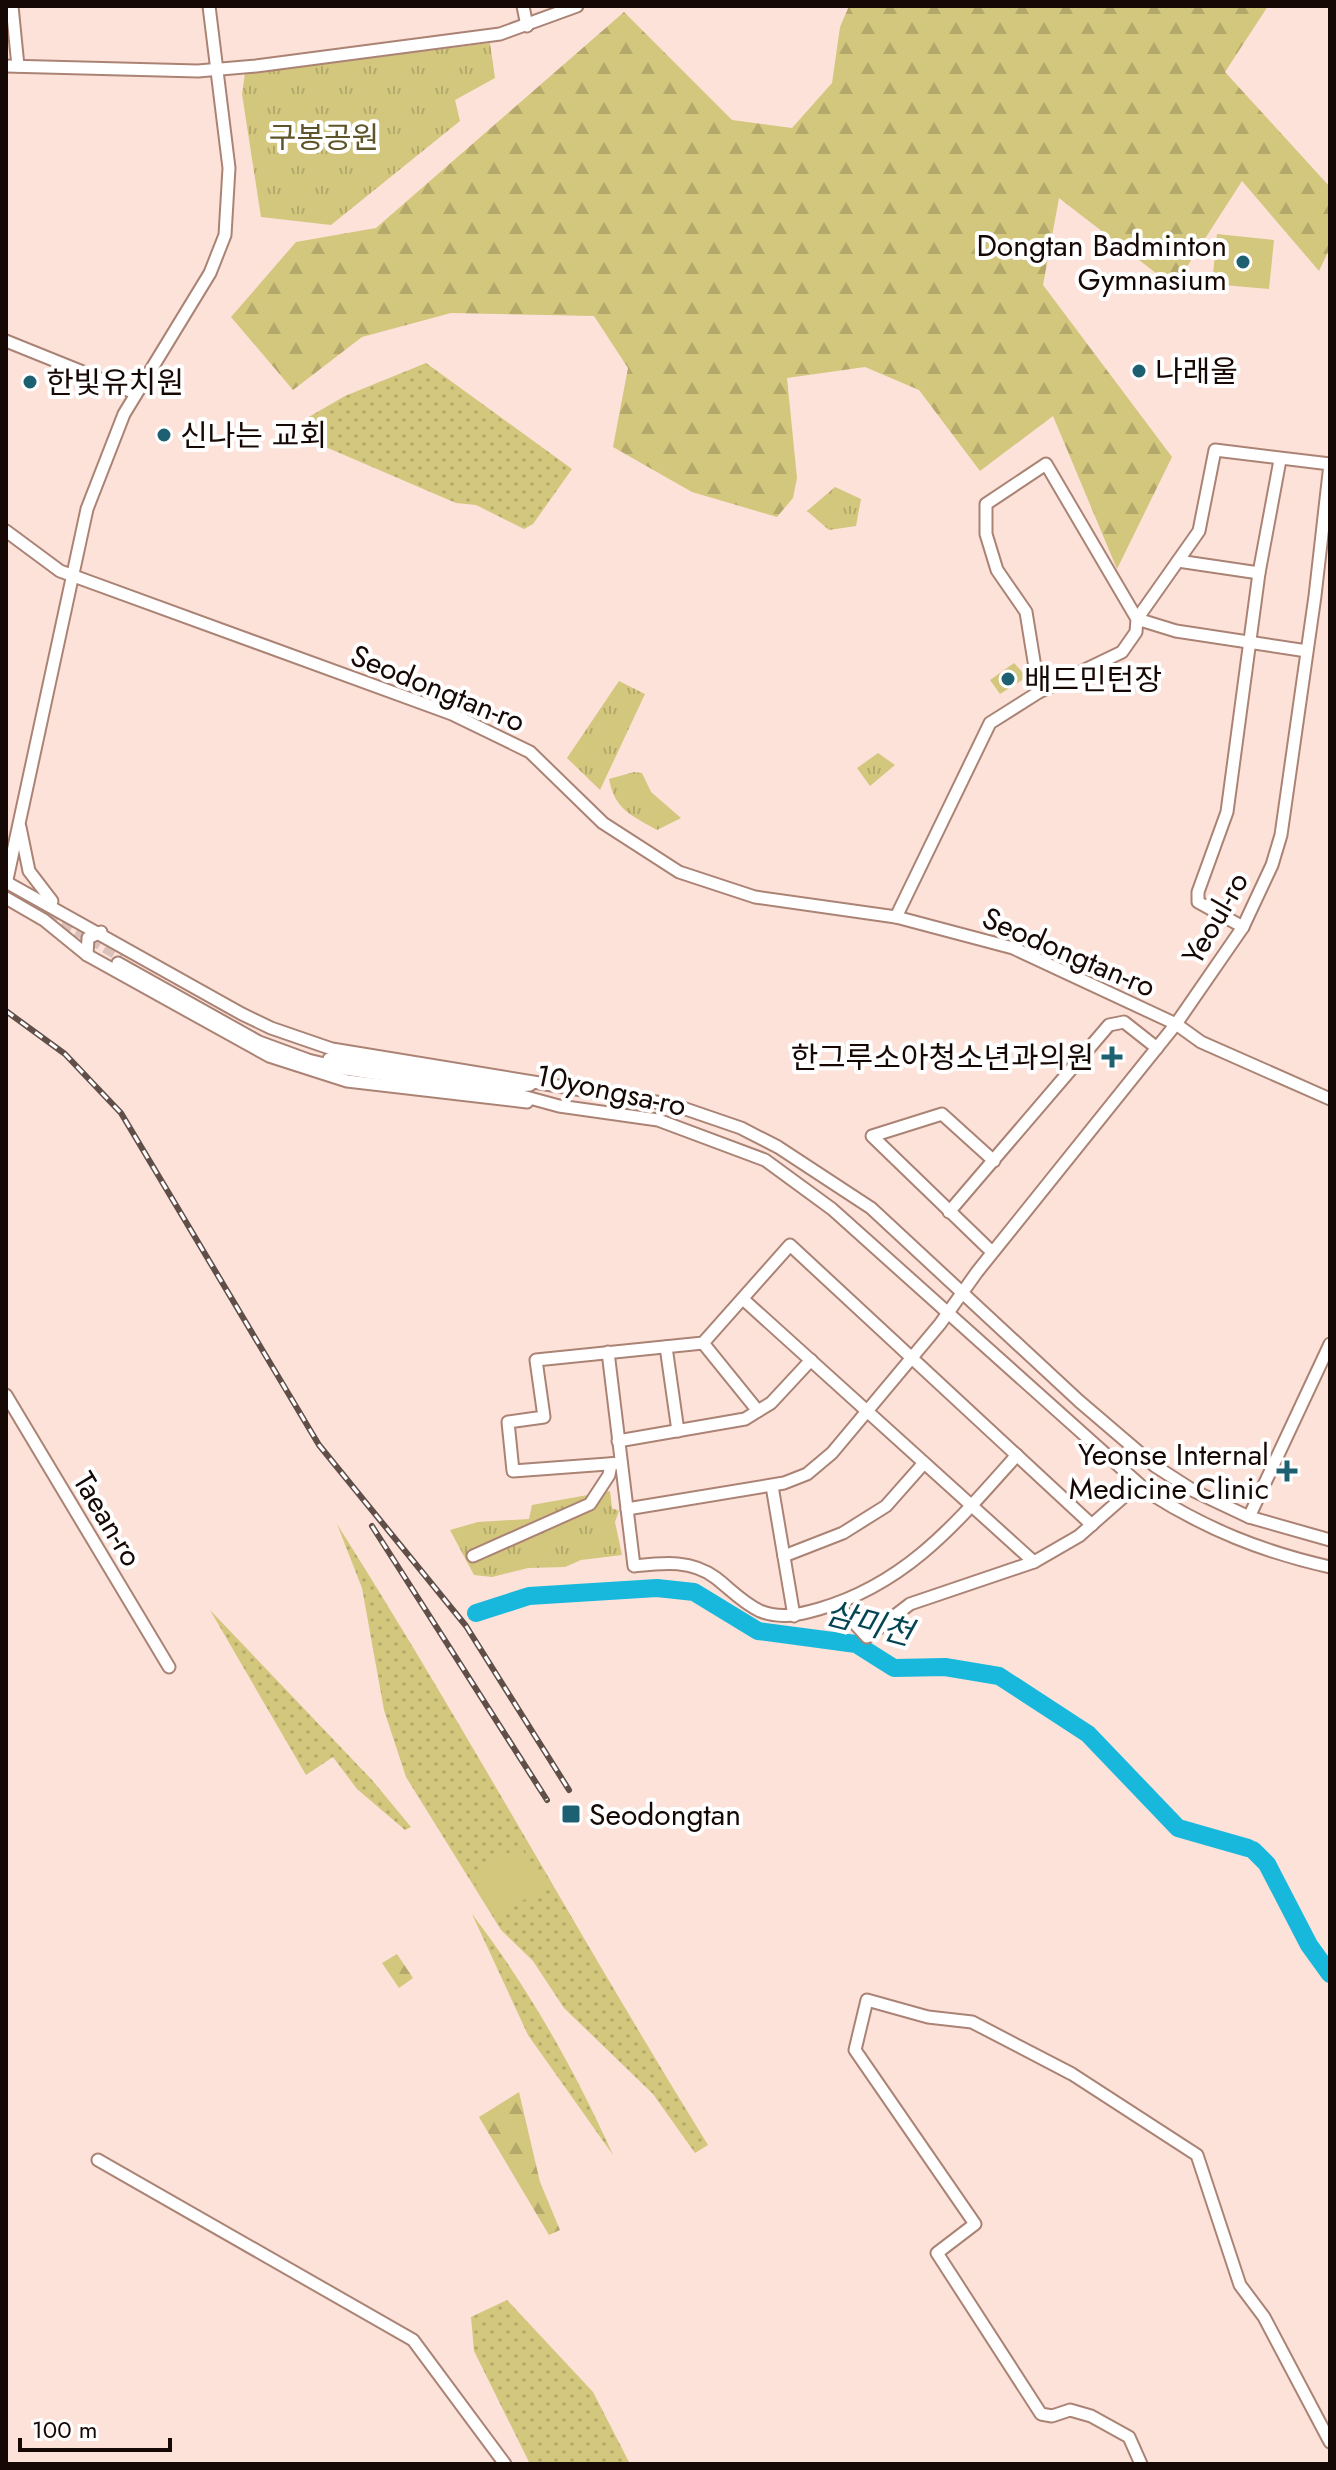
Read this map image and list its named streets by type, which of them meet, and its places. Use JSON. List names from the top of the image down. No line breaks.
{"streets":{"street":["Seodongtan-ro","Yeoul-ro","10yongsa-ro","Taean-ro"]},"crossings":[["Seodongtan-ro","Yeoul-ro"],["Yeoul-ro","10yongsa-ro"]],"water":["삼미천"],"parks":["구봉공원"],"places":{"other":["Dongtan Badminton Gymnasium","나래울","한빛유치원","신나는 교회","배드민턴장"],"health":["한그루소아청소년과의원","Yeonse Internal Medicine Clinic"],"transit":["Seodongtan"]},"scale_bar":"100 m"}
